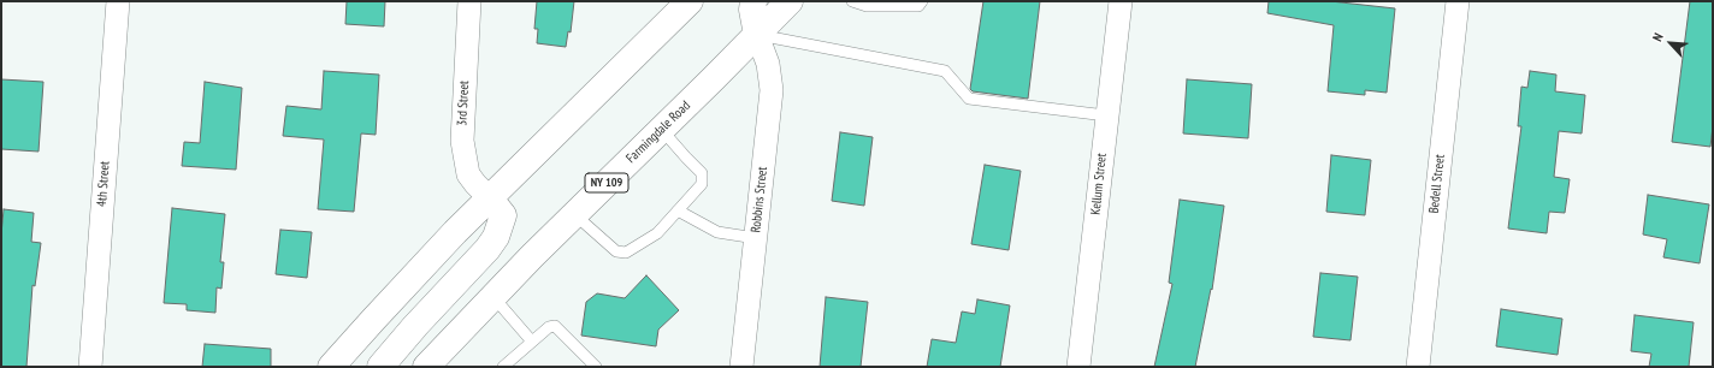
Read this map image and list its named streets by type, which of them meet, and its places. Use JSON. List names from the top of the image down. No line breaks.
{"streets":{"main road":["Farmingdale Road","NY 109"],"street":["3rd Street","4th Street","Kellum Street","Bedell Street","Robbins Street"]},"crossings":[["Farmingdale Road","Robbins Street"]],"north":"top left"}
